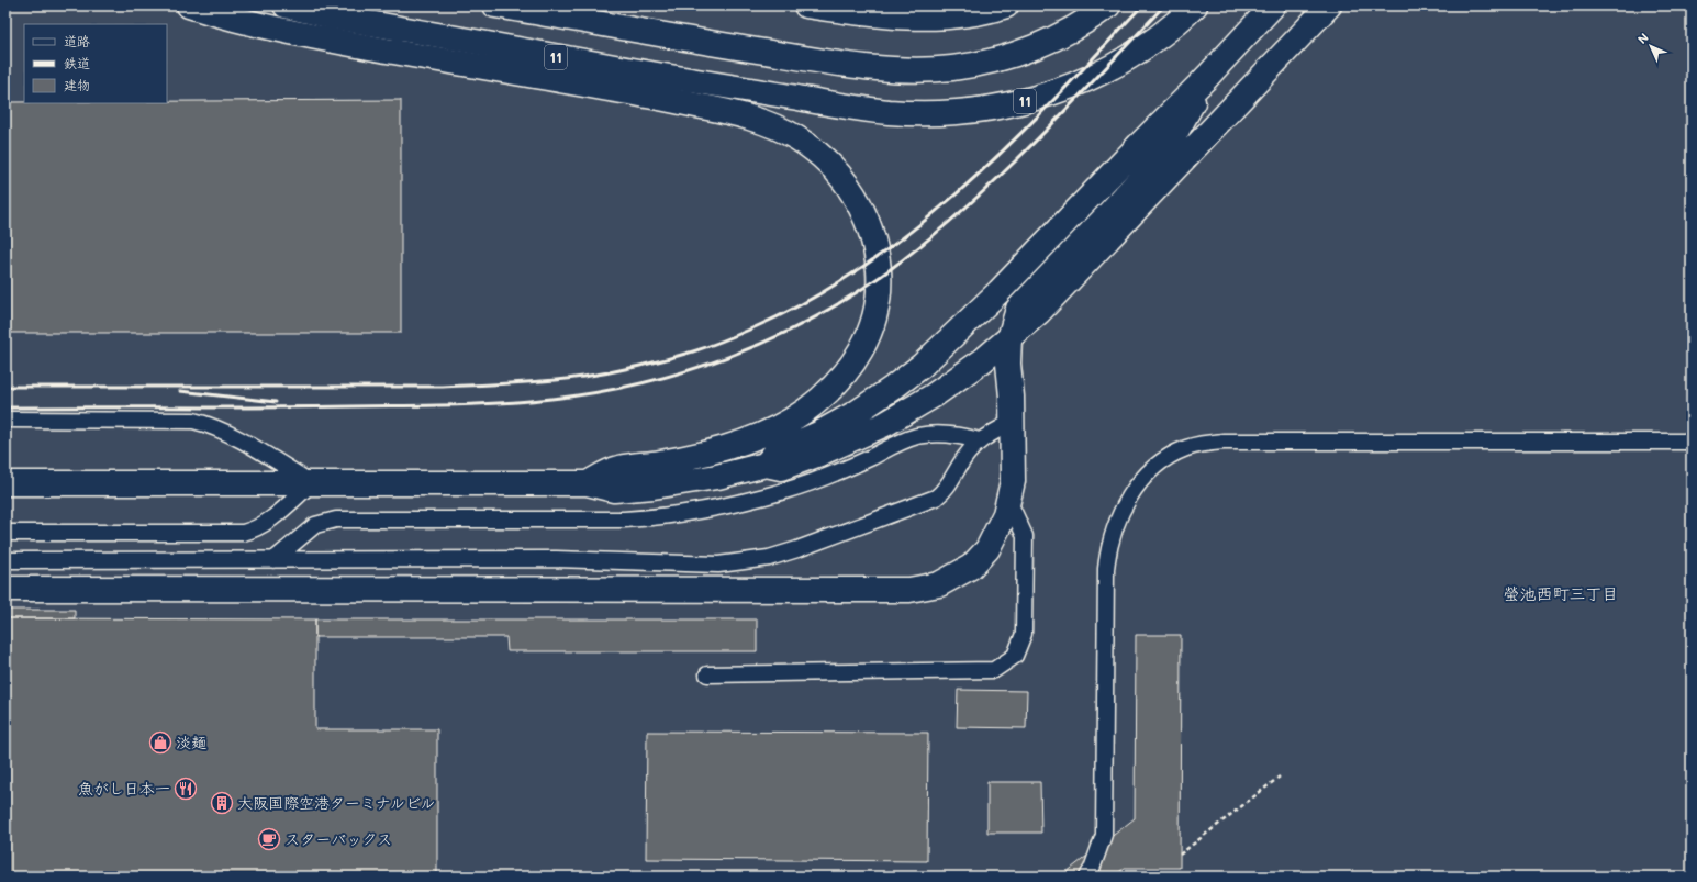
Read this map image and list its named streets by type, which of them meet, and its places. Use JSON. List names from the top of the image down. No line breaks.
{"streets":{"main road":["11"]},"districts":["螢池西町三丁目"],"places":{"shop":["淡麺"],"restaurant":["魚がし日本一"],"building":["大阪国際空港ターミナルビル"],"cafe":["スターバックス"]},"legend":["道路","鉄道","建物"],"north":"top left"}
